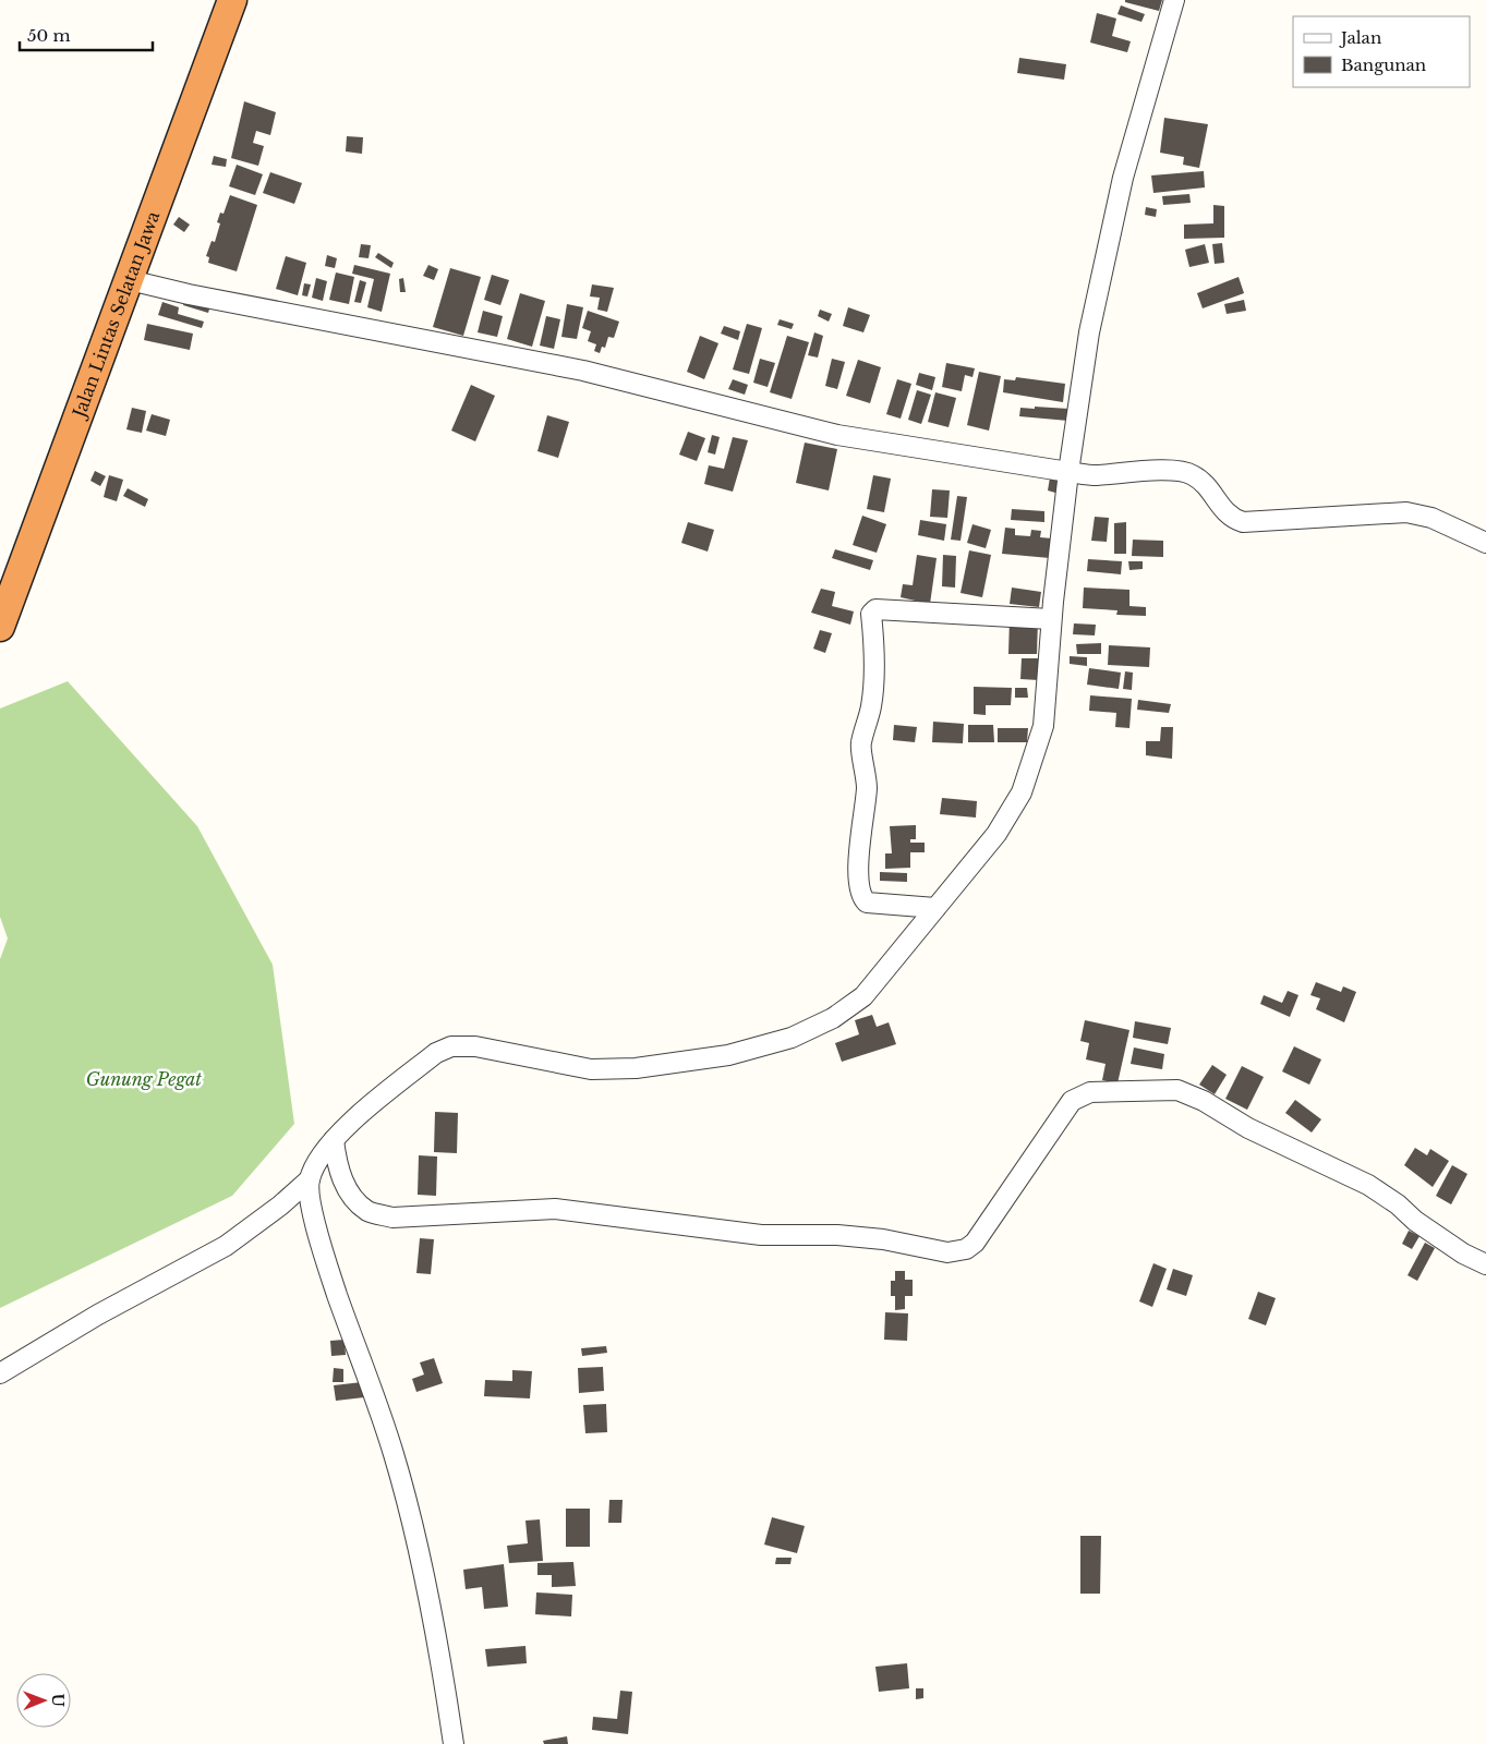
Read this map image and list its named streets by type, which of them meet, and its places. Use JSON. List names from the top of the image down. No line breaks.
{"streets":{"highway":["Jalan Lintas Selatan Jawa"]},"parks":["Gunung Pegat"],"legend":["Jalan","Bangunan"],"scale_bar":"50 m","north":"right"}
